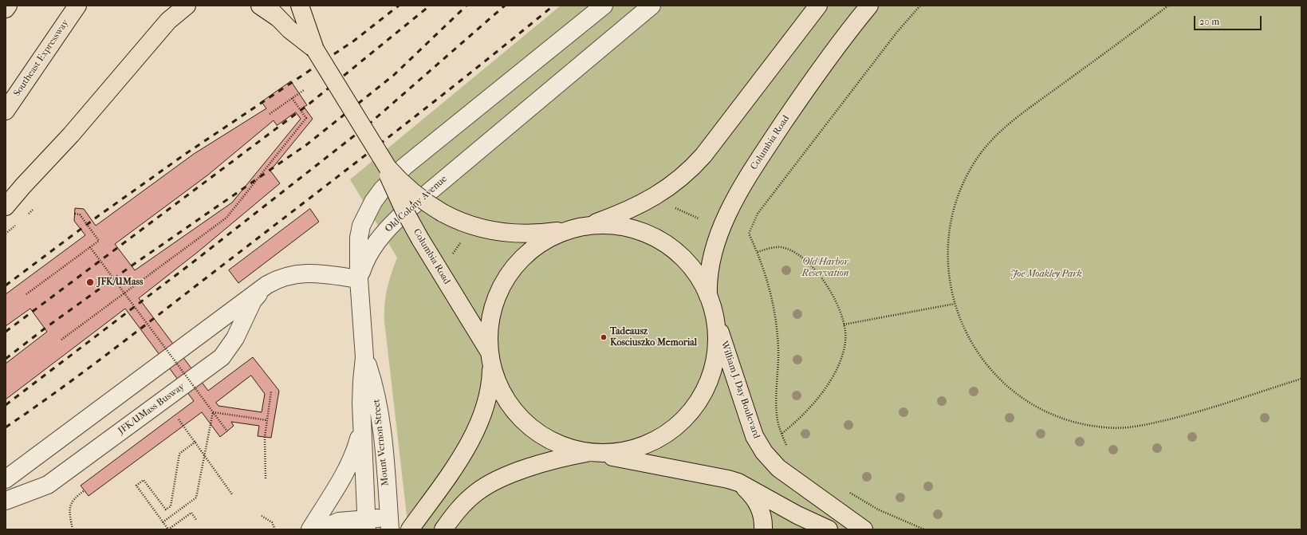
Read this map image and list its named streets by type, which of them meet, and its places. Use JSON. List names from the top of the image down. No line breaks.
{"streets":{"main road":["Southeast Expressway","Columbia Road","William J. Day Boulevard"],"street":["Old Colony Avenue","JFK/UMass Busway","Mount Vernon Street"]},"crossings":[["Old Colony Avenue","JFK/UMass Busway"],["Old Colony Avenue","Mount Vernon Street"],["JFK/UMass Busway","Mount Vernon Street"]],"parks":["Old Harbor Reservation","Joe Moakley Park"],"places":["JFK/UMass","Tadeausz Kosciuszko Memorial"],"scale_bar":"20 m"}
